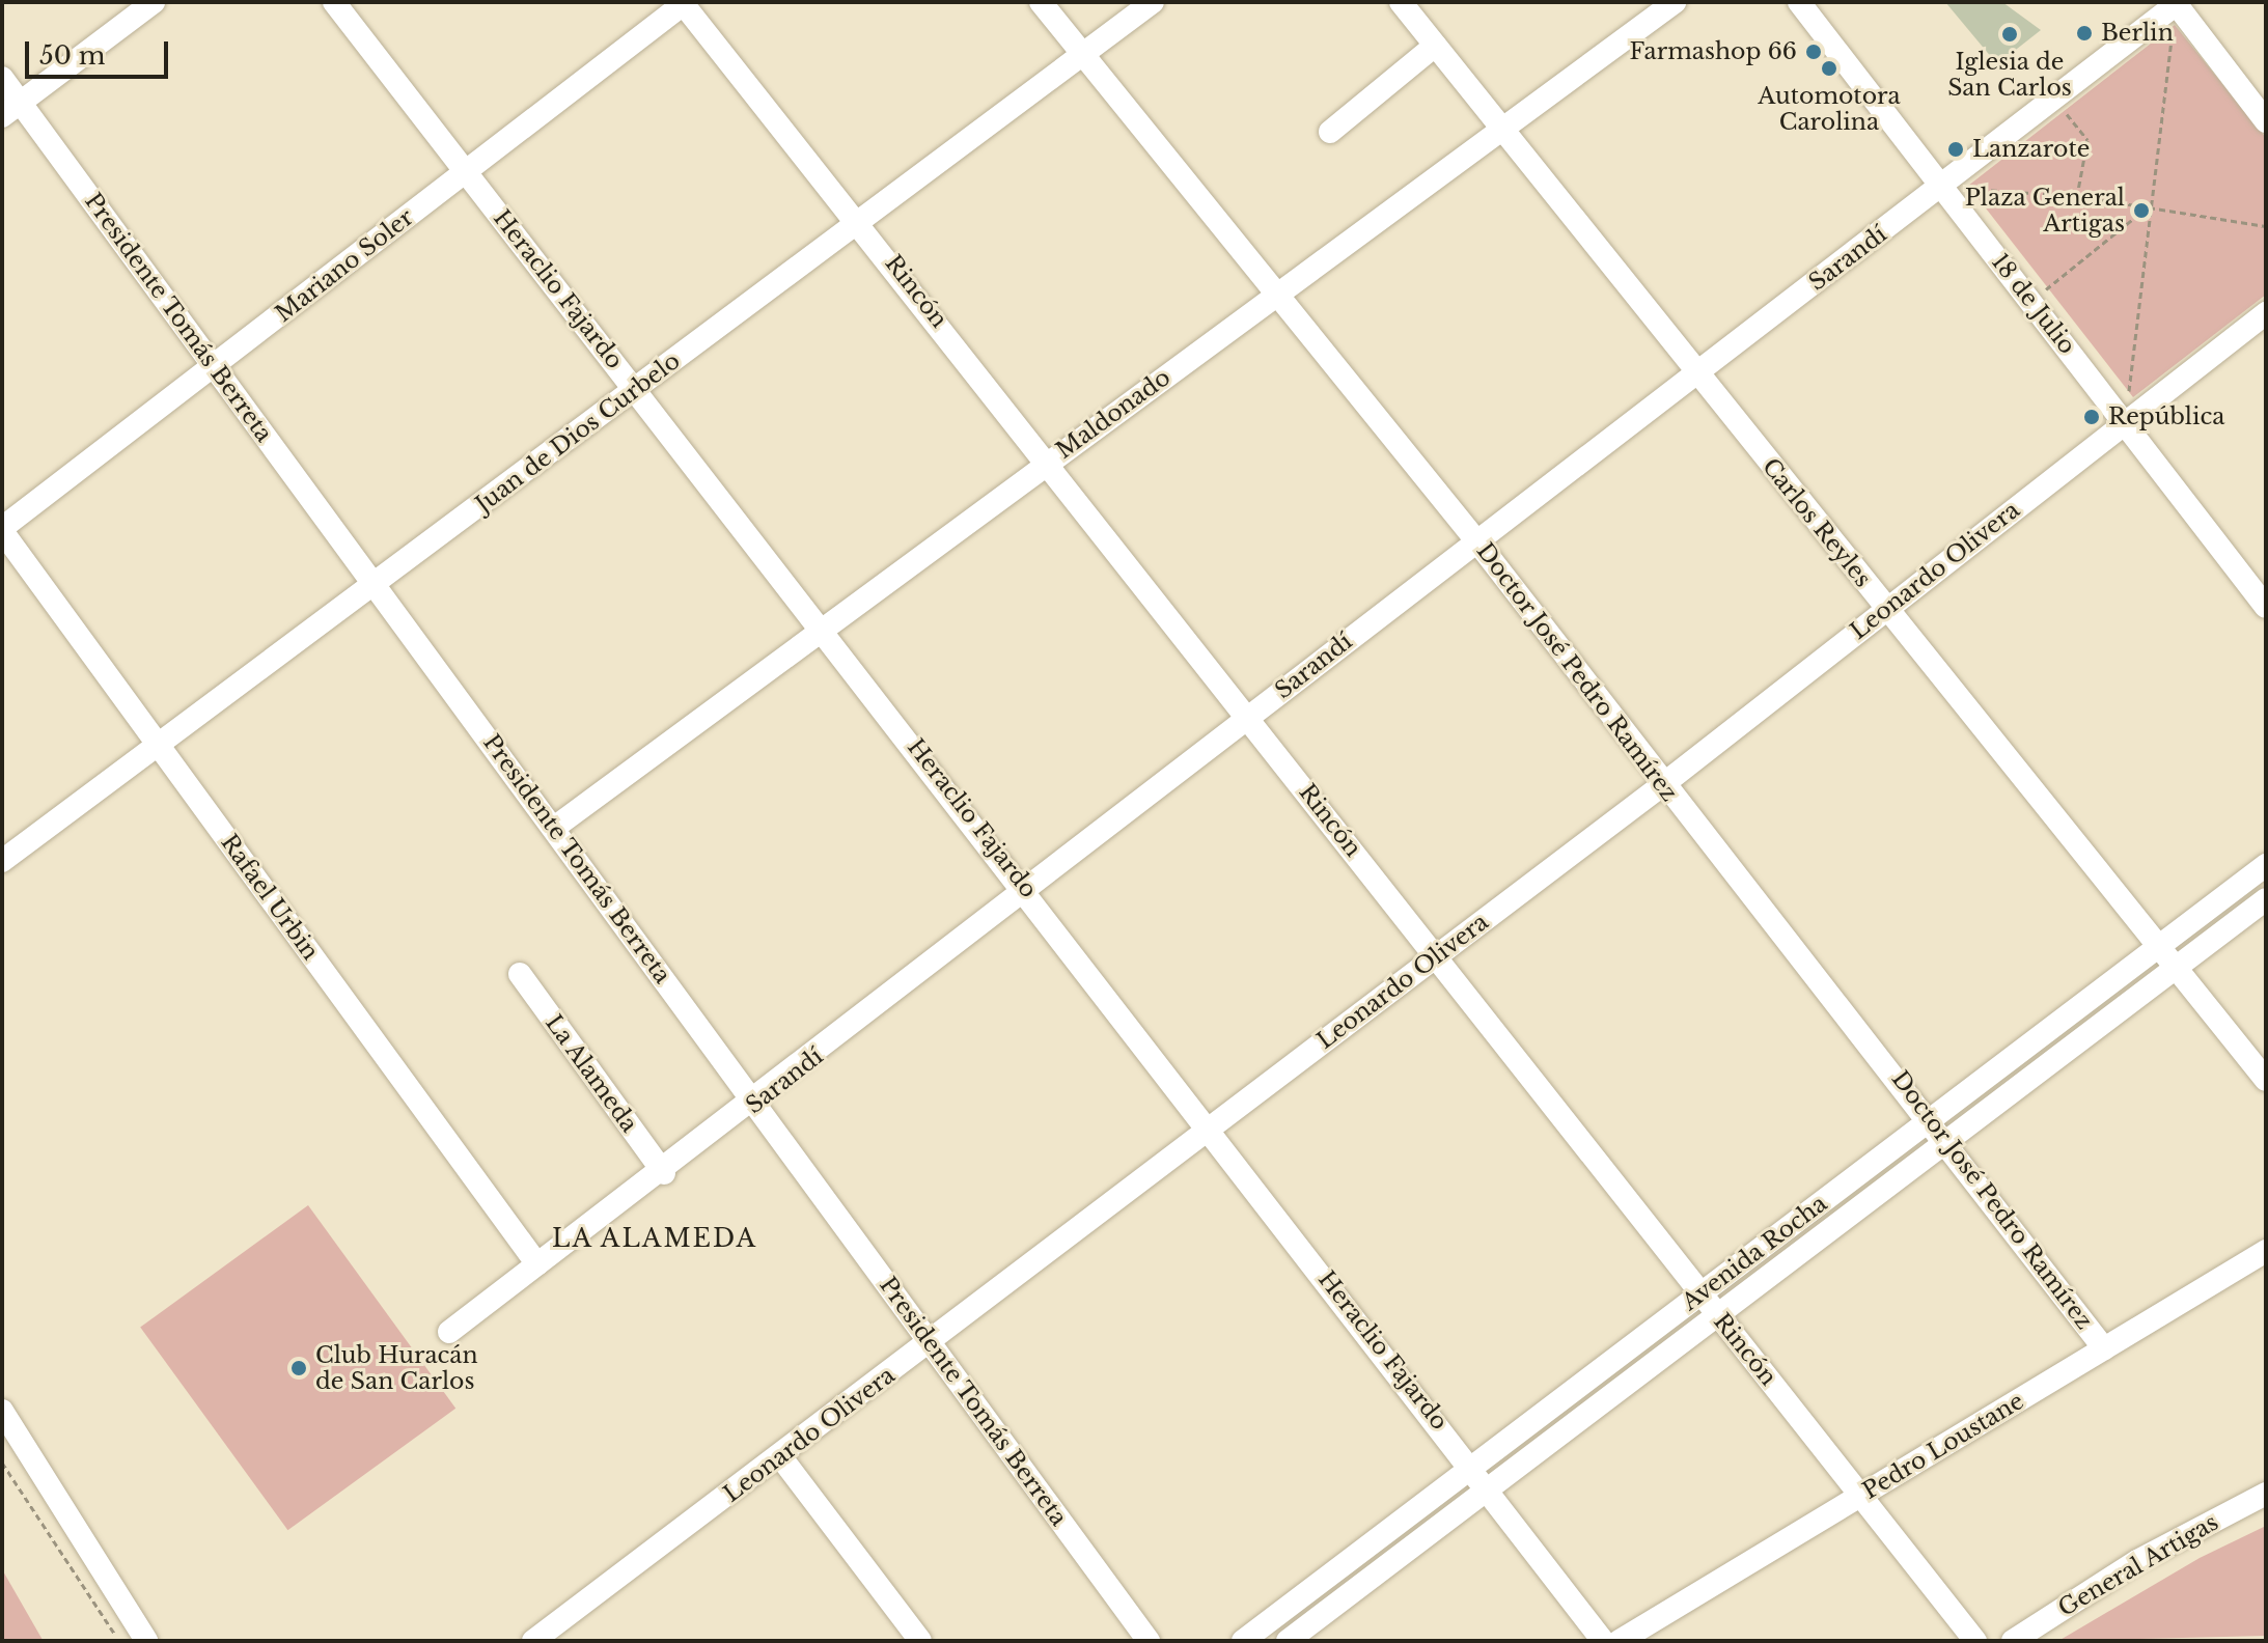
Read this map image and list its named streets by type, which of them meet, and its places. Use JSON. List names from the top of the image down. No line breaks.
{"streets":{"street":["Sarandí","Mariano Soler","Heraclio Fajardo","Rincón","18 de Julio","Presidente Tomás Berreta","Maldonado","Juan de Dios Curbelo","Carlos Reyles","Leonardo Olivera","Doctor José Pedro Ramírez","Rafael Urbin","La Alameda","Avenida Rocha","Pedro Loustane","General Artigas"]},"crossings":[["Sarandí","Heraclio Fajardo"],["Sarandí","Rincón"],["Sarandí","18 de Julio"],["Sarandí","Presidente Tomás Berreta"],["Sarandí","Carlos Reyles"],["Sarandí","Doctor José Pedro Ramírez"],["Sarandí","Rafael Urbin"],["Sarandí","La Alameda"],["Mariano Soler","Heraclio Fajardo"],["Mariano Soler","Rincón"],["Mariano Soler","Presidente Tomás Berreta"],["Mariano Soler","Rafael Urbin"],["Heraclio Fajardo","Maldonado"],["Heraclio Fajardo","Juan de Dios Curbelo"],["Heraclio Fajardo","Leonardo Olivera"],["Heraclio Fajardo","Avenida Rocha"],["Rincón","Maldonado"],["Rincón","Juan de Dios Curbelo"],["Rincón","Leonardo Olivera"],["Rincón","Avenida Rocha"],["Rincón","Pedro Loustane"],["18 de Julio","Leonardo Olivera"],["Presidente Tomás Berreta","Maldonado"],["Presidente Tomás Berreta","Juan de Dios Curbelo"],["Presidente Tomás Berreta","Leonardo Olivera"],["Maldonado","Carlos Reyles"],["Maldonado","Doctor José Pedro Ramírez"],["Juan de Dios Curbelo","Doctor José Pedro Ramírez"],["Juan de Dios Curbelo","Rafael Urbin"],["Carlos Reyles","Leonardo Olivera"],["Carlos Reyles","Avenida Rocha"],["Leonardo Olivera","Doctor José Pedro Ramírez"],["Doctor José Pedro Ramírez","Avenida Rocha"],["Doctor José Pedro Ramírez","Pedro Loustane"]],"districts":["LA ALAMEDA"],"places":["Berlin","Iglesia de San Carlos","Farmashop 66","Automotora Carolina","Lanzarote","Plaza General Artigas","República","Club Huracán de San Carlos"],"scale_bar":"50 m"}
